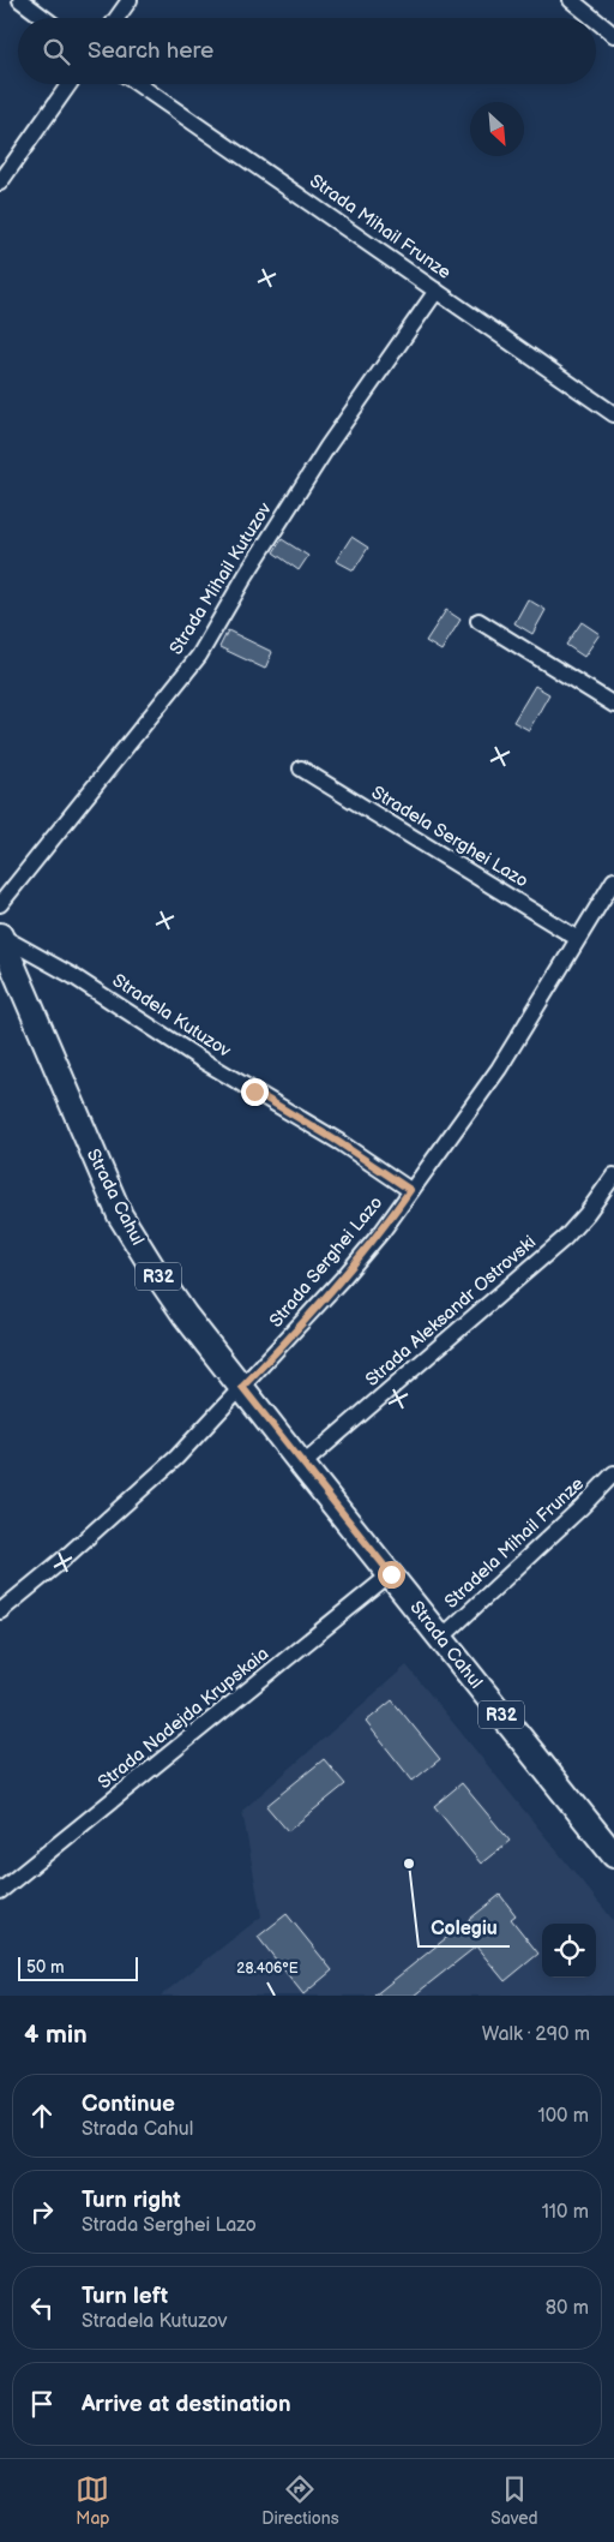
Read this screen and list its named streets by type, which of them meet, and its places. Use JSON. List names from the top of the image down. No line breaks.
{"streets":{"main road":["Strada Cahul","R32"],"street":["Strada Mihail Frunze","Strada Mihail Kutuzov","Stradela Serghei Lazo","Stradela Kutuzov","Strada Serghei Lazo","Strada Aleksandr Ostrovski","Stradela Mihail Frunze","Strada Nadejda Krupskaia"]},"crossings":[["Strada Mihail Frunze","Strada Mihail Kutuzov"],["Stradela Serghei Lazo","Strada Serghei Lazo"],["Stradela Kutuzov","Strada Cahul"],["Stradela Kutuzov","Strada Serghei Lazo"],["Strada Cahul","Strada Serghei Lazo"],["Strada Cahul","Strada Aleksandr Ostrovski"],["Strada Cahul","Stradela Mihail Frunze"],["Strada Cahul","Strada Nadejda Krupskaia"]],"places":["Colegiu"],"scale_bar":"50 m","north":"bottom right","page":{"search":"Search here","scale":"50 m","heading":["4 min","Walk · 290 m"],"list":[["Continue","Strada Cahul","100 m"],["Turn right","Strada Serghei Lazo","110 m"],["Turn left","Stradela Kutuzov","80 m"],"Arrive at destination"],"nav":["Map","Directions","Saved"]},"coordinates":["28.406°E"]}
